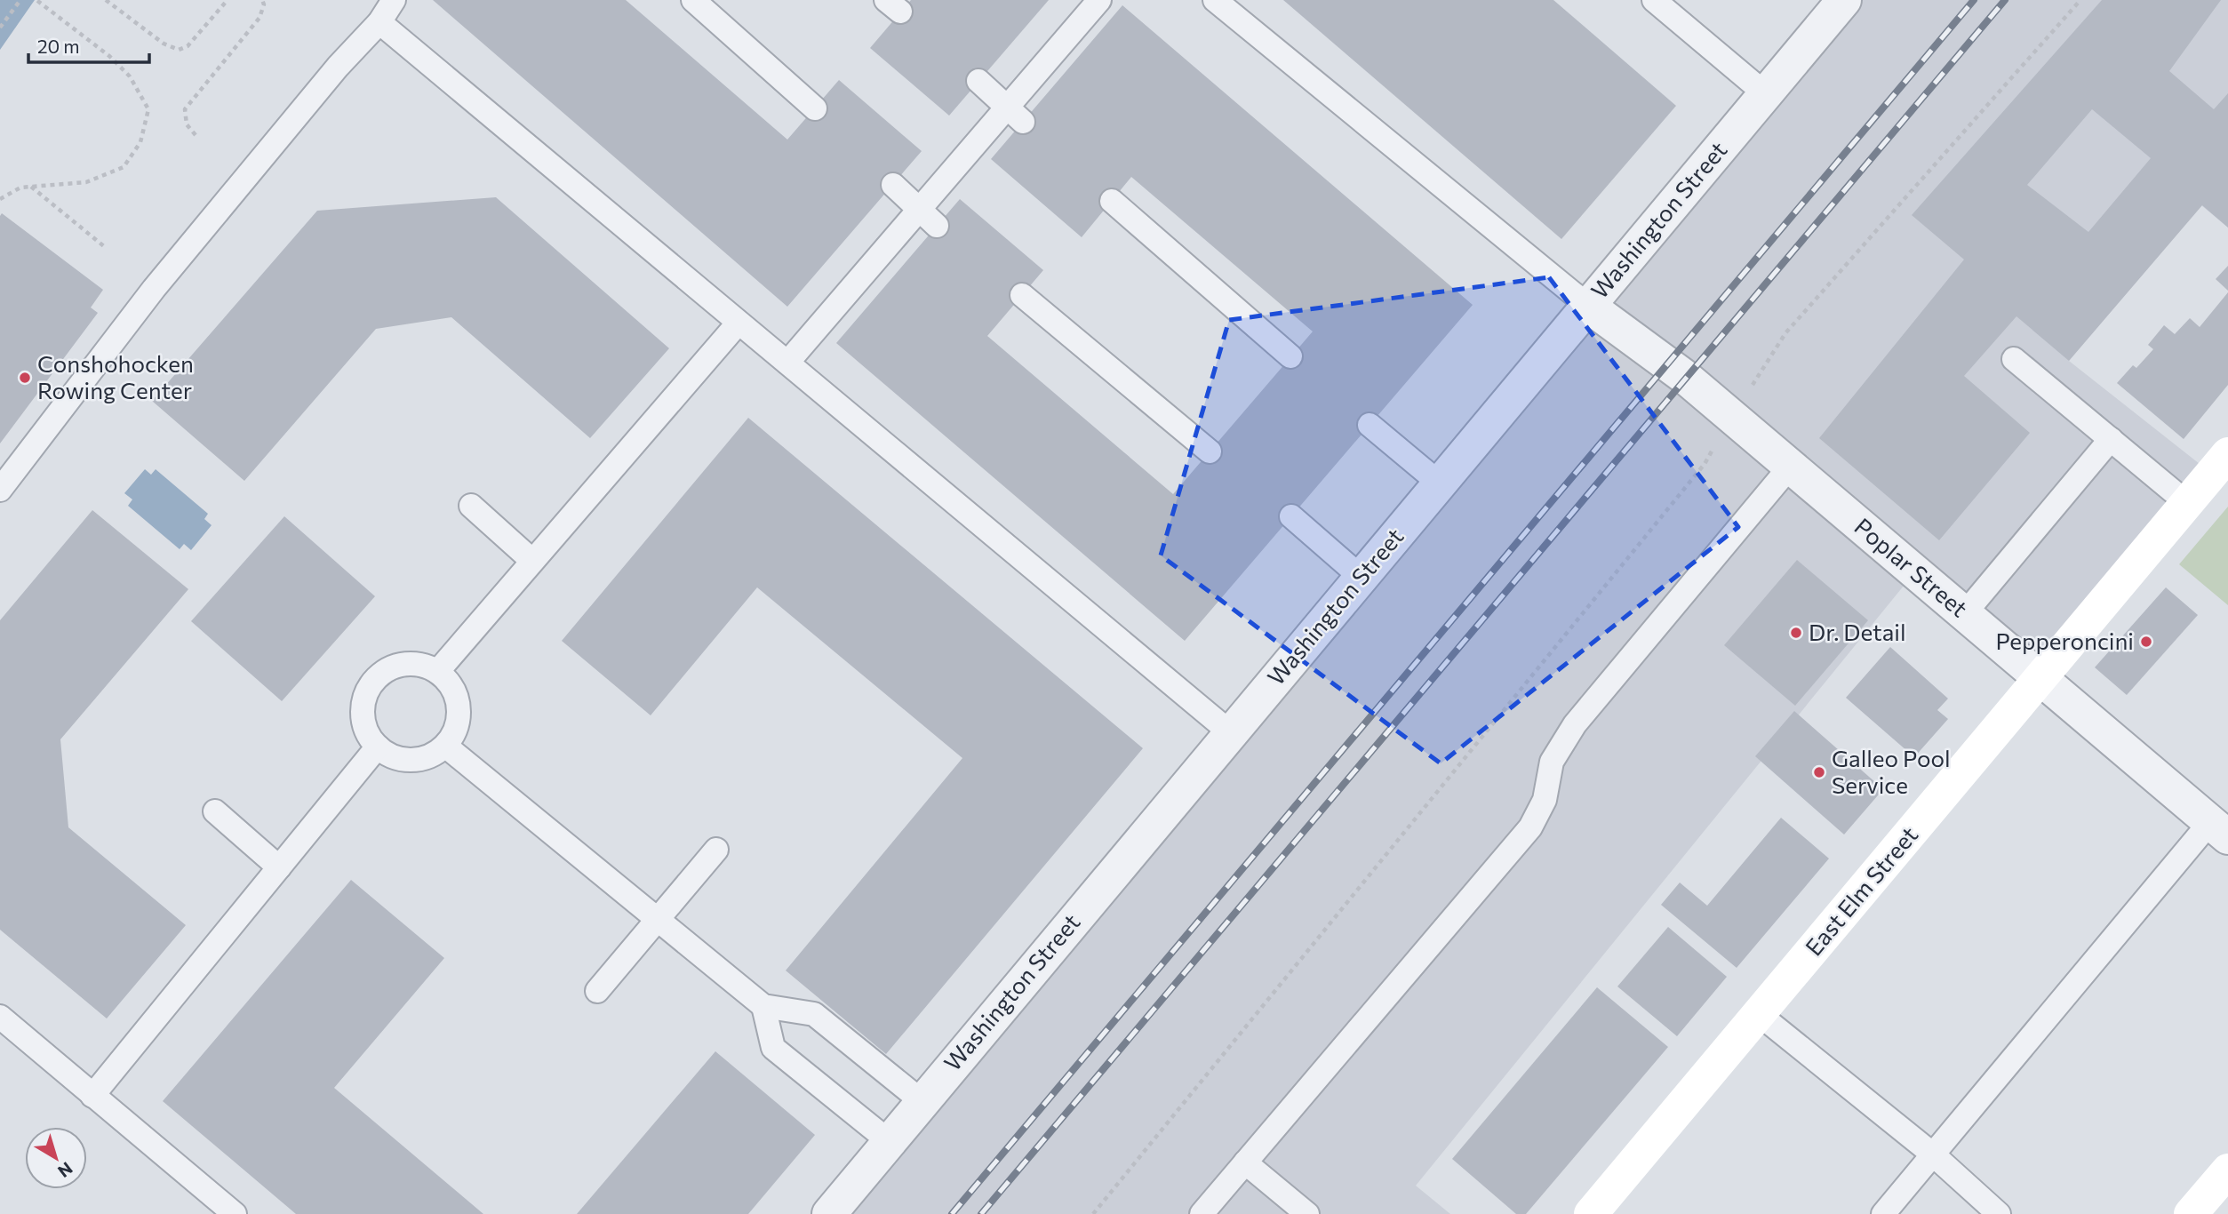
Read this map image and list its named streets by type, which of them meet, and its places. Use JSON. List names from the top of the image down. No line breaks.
{"streets":{"main road":["East Elm Street"],"street":["Washington Street","Poplar Street"]},"crossings":[["Washington Street","Poplar Street"],["Poplar Street","East Elm Street"]],"places":["Conshohocken Rowing Center","Dr. Detail","Pepperoncini","Galleo Pool Service"],"scale_bar":"20 m","north":"bottom right"}
